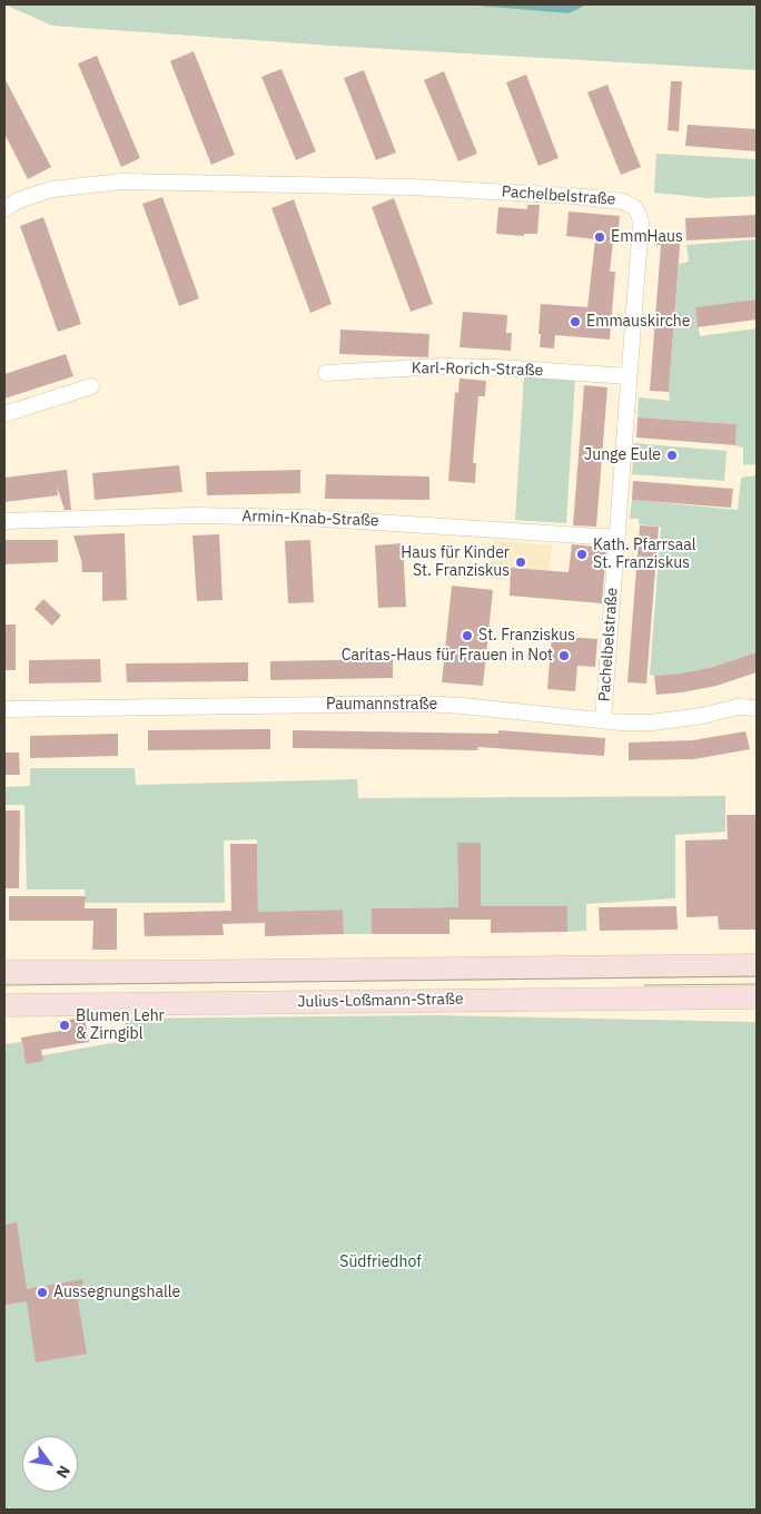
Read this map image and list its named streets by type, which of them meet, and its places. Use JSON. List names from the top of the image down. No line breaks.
{"streets":{"main road":["Julius-Loßmann-Straße"],"street":["Pachelbelstraße","Karl-Rorich-Straße","Armin-Knab-Straße","Paumannstraße"]},"crossings":[["Pachelbelstraße","Karl-Rorich-Straße"],["Pachelbelstraße","Armin-Knab-Straße"],["Pachelbelstraße","Paumannstraße"]],"parks":["Südfriedhof"],"places":["EmmHaus","Emmauskirche","Junge Eule","Kath. Pfarrsaal St. Franziskus","Haus für Kinder St. Franziskus","St. Franziskus","Caritas-Haus für Frauen in Not","Blumen Lehr & Zirngibl","Aussegnungshalle"],"north":"bottom right"}
